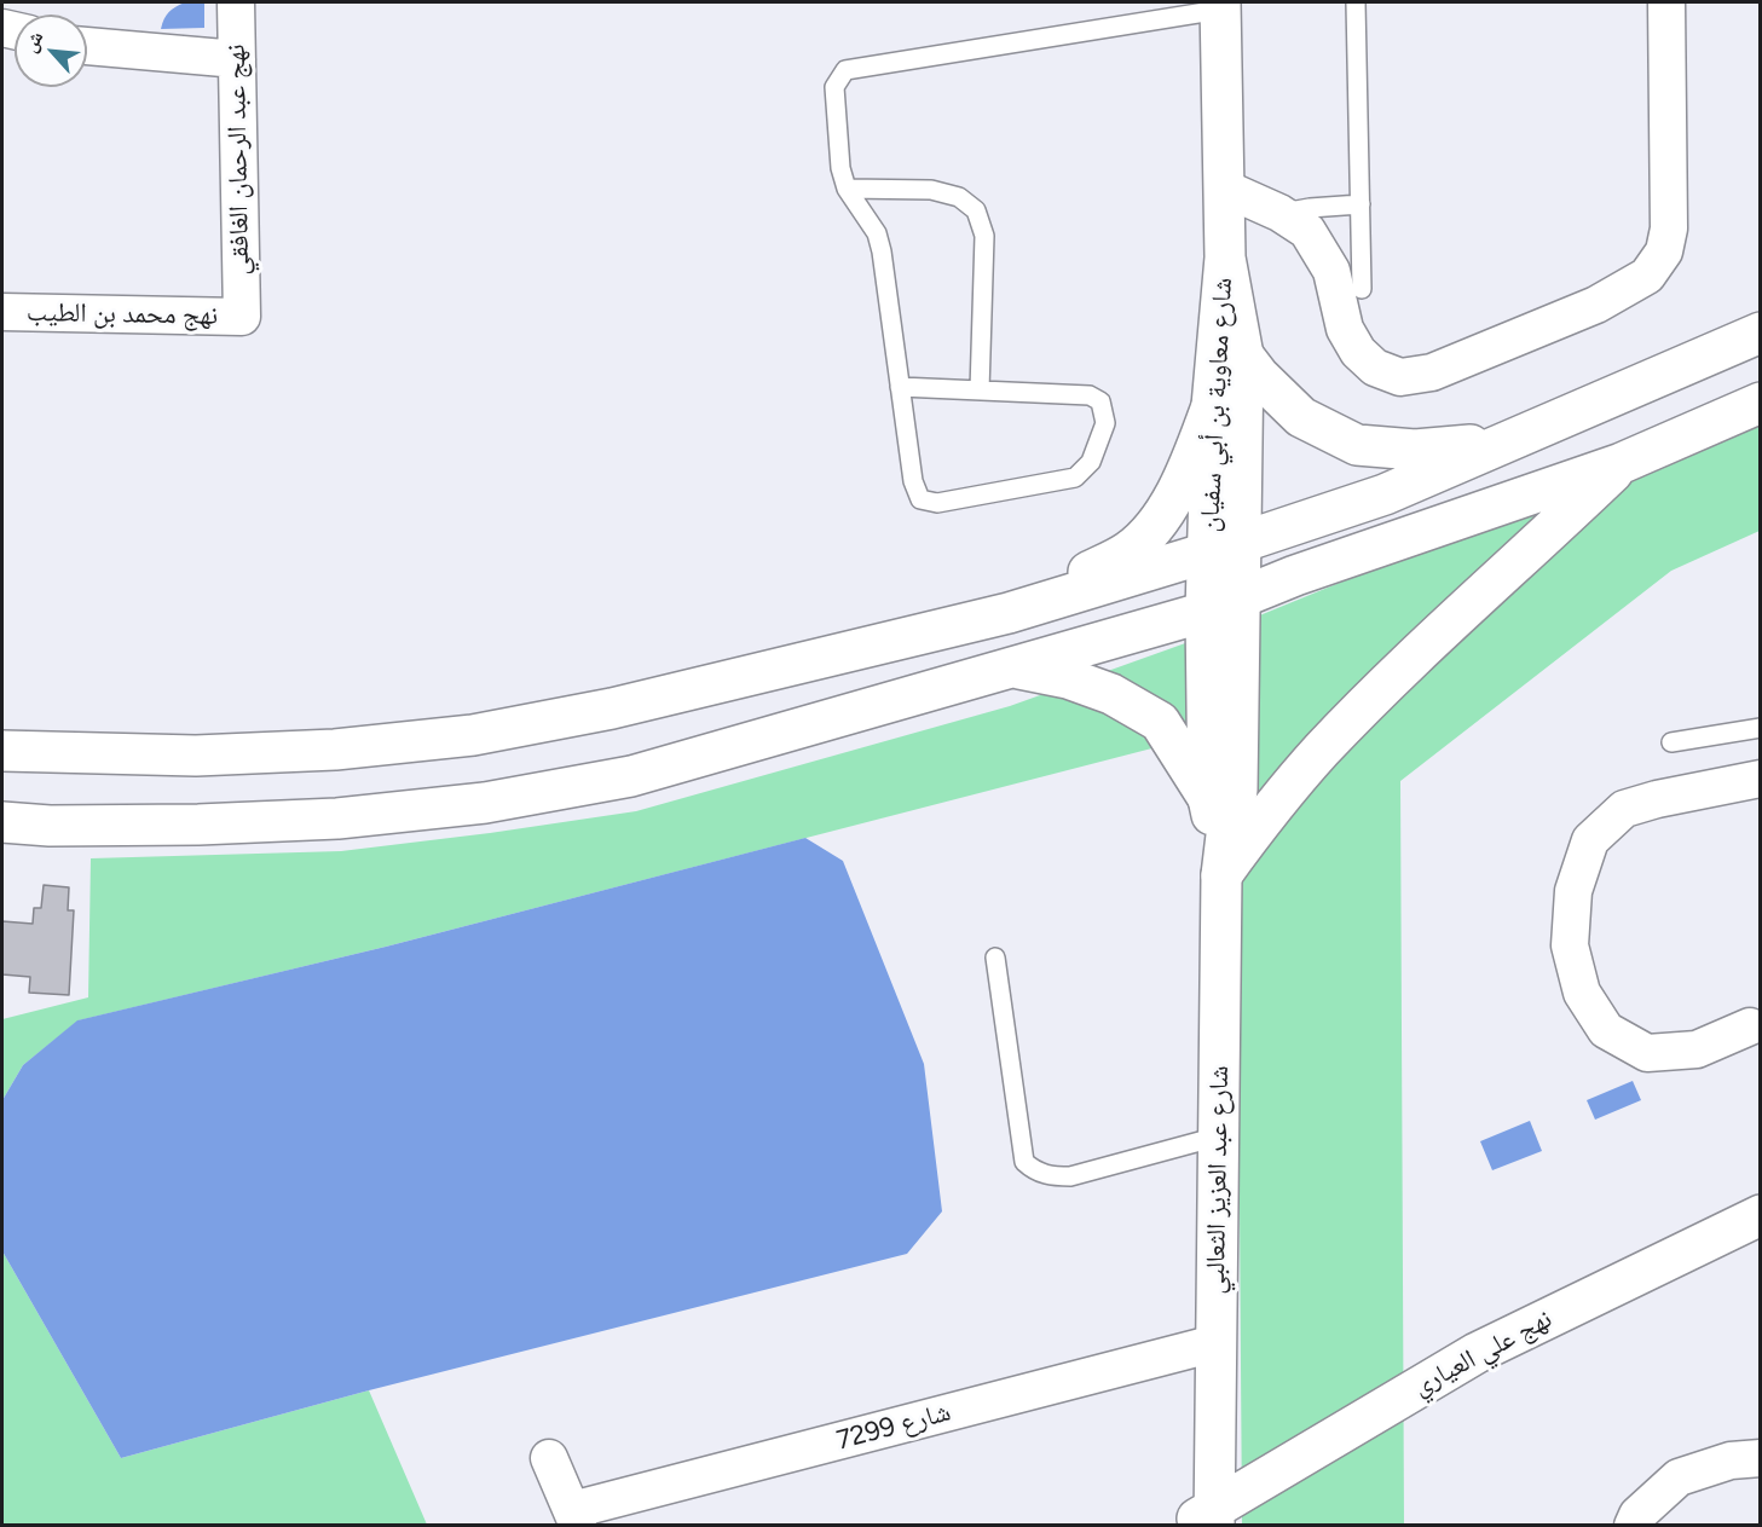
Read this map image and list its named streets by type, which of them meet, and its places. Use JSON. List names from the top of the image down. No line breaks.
{"streets":{"main road":["شارع معاوية بن أبي سفيان","شارع عبد العزيز الثعالبي","نهج علي العياري"],"street":["نهج عبد الرحمان الغافقي","نهج محمد بن الطيب","شارع 7299"]},"crossings":[["نهج عبد الرحمان الغافقي","نهج محمد بن الطيب"],["شارع عبد العزيز الثعالبي","نهج علي العياري"],["شارع عبد العزيز الثعالبي","شارع 7299"]],"north":"top left"}
